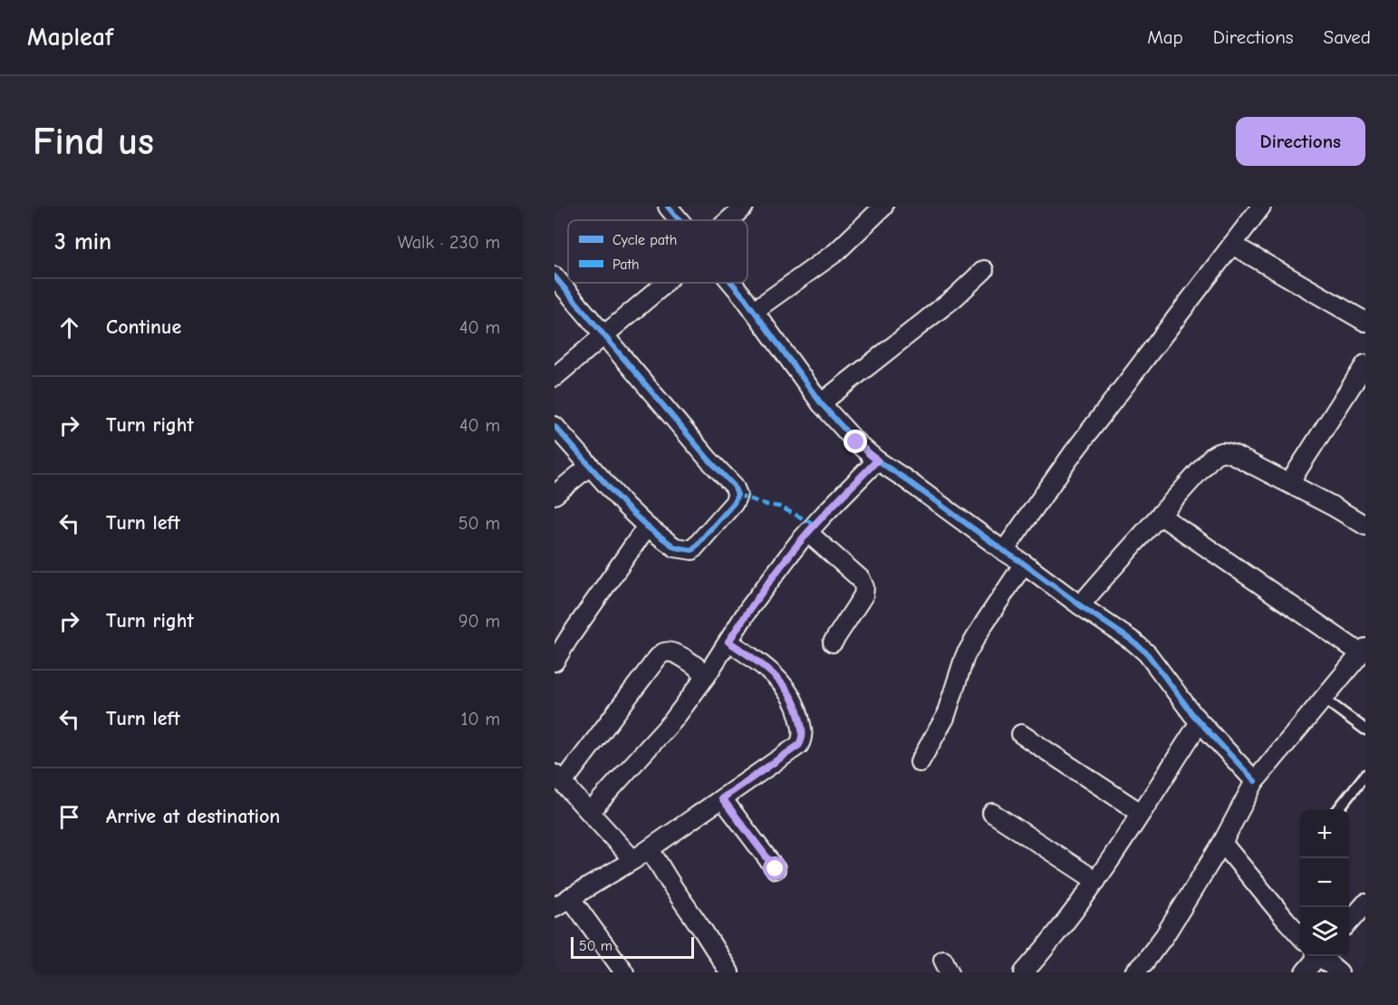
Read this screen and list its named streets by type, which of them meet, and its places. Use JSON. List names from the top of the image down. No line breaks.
{"legend":["Cycle path","Path"],"scale_bar":"50 m","page":{"header":"Mapleaf","nav":["Map","Directions","Saved"],"buttons":"Directions","title":"Find us","heading":["3 min","Walk · 230 m"],"list":[["Continue","40 m"],["Turn right","40 m"],["Turn left","50 m"],["Turn right","90 m"],["Turn left","10 m"],"Arrive at destination"],"map_buttons":["+","−"],"scale":"50 m"}}
